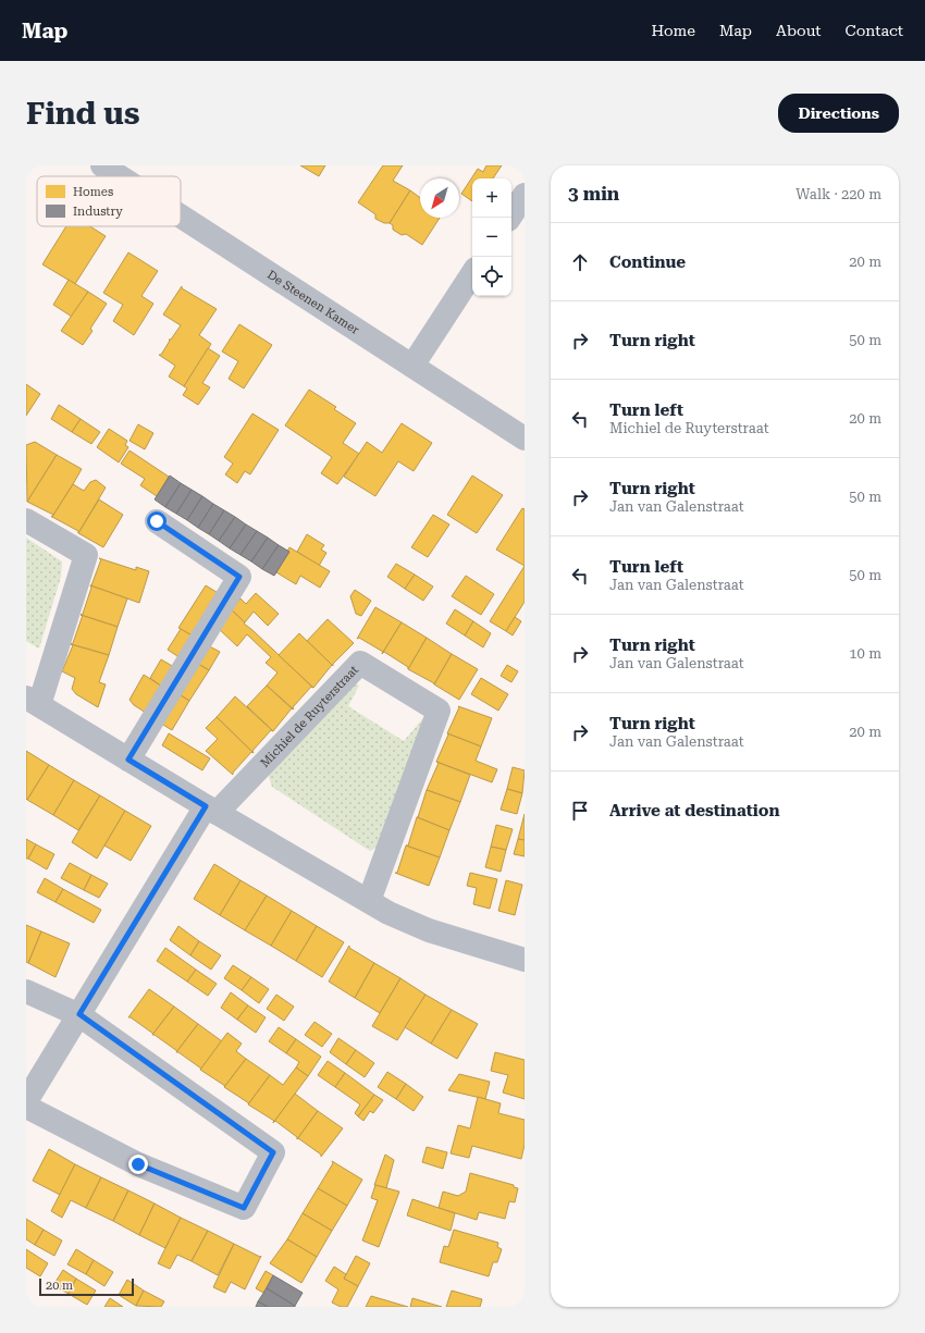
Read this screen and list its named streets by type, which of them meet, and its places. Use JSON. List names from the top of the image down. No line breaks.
{"streets":{"street":["De Steenen Kamer","Michiel de Ruyterstraat"]},"legend":["Homes","Industry"],"scale_bar":"20 m","north":"bottom left","page":{"header":"Map","nav":["Home","Map","About","Contact"],"buttons":"Directions","title":"Find us","heading":["3 min","Walk · 220 m"],"map_buttons":["+","−"],"list":[["Continue","20 m"],["Turn right","50 m"],["Turn left","Michiel de Ruyterstraat","20 m"],["Turn right","Jan van Galenstraat","50 m"],["Turn left","Jan van Galenstraat","50 m"],["Turn right","Jan van Galenstraat","10 m"],["Turn right","Jan van Galenstraat","20 m"],"Arrive at destination"],"scale":"20 m"}}
